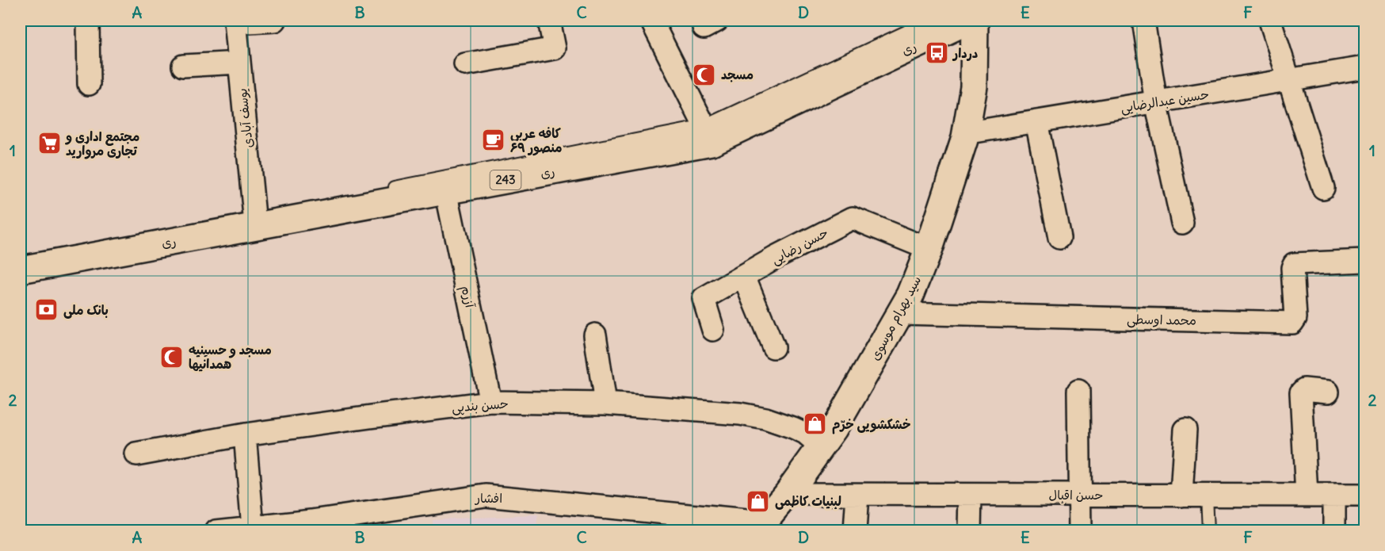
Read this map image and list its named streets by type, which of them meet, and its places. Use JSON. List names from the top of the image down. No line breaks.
{"streets":{"main road":["ری","243","سید بهرام موسوی"],"street":["حسین عبدالرضایی","یوسف آبادی","حسن رضایی","آزرم","محمد اوسطی","حسن بندپی","حسن اقبال","افشار"]},"crossings":[["ری","آزرم"],["ری","سید بهرام موسوی"],["حسین عبدالرضایی","سید بهرام موسوی"],["حسن رضایی","سید بهرام موسوی"],["آزرم","حسن بندپی"],["سید بهرام موسوی","محمد اوسطی"],["سید بهرام موسوی","حسن بندپی"],["سید بهرام موسوی","حسن اقبال"],["سید بهرام موسوی","افشار"]],"places":{"bus stop":["دردار"],"mosque":["مسجد","مسجد و حسینیه همدانیها"],"cafe":["کافه عربی منصور ۶۹"],"supermarket":["مجتمع اداری و تجاری مروارید"],"bank":["بانک ملی"],"shop":["خشکشویی خرّم","لبنیات کاظمی"]},"grid":{"columns":["A","B","C","D","E","F"],"rows":["1","2"]}}
